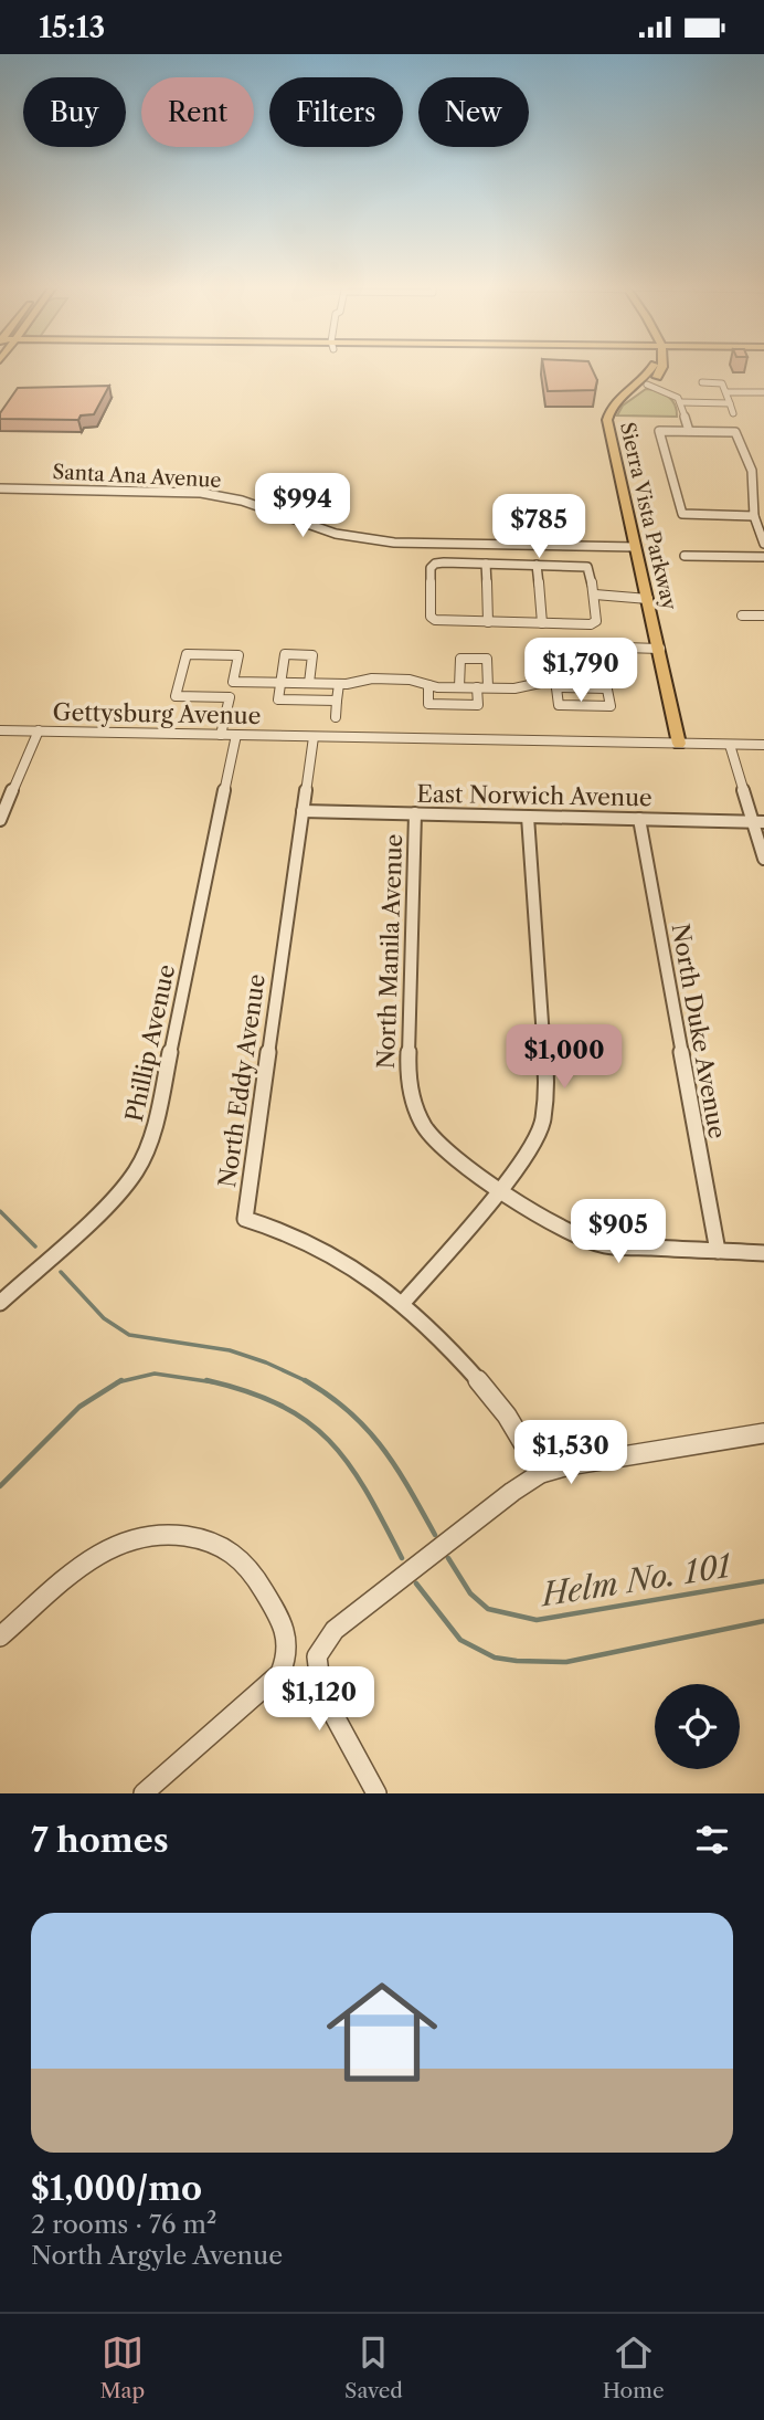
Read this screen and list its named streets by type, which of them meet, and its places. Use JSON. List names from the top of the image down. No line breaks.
{"streets":{"main road":["Sierra Vista Parkway"],"street":["Santa Ana Avenue","Gettysburg Avenue","East Norwich Avenue","North Manila Avenue","North Duke Avenue","Phillip Avenue","North Eddy Avenue"]},"crossings":[["Santa Ana Avenue","Sierra Vista Parkway"],["Sierra Vista Parkway","Gettysburg Avenue"],["Gettysburg Avenue","Phillip Avenue"],["Gettysburg Avenue","North Eddy Avenue"],["East Norwich Avenue","North Manila Avenue"],["East Norwich Avenue","North Duke Avenue"],["East Norwich Avenue","North Eddy Avenue"],["North Manila Avenue","North Duke Avenue"]],"water":["Helm No. 101"],"page":{"status":"15:13","chip":["Buy","Rent","Filters","New"],"price":["$994","$785","$1,790","$1,000","$905","$1,530","$1,120"],"heading":"7 homes","list":[{"name":"$1,000/mo","note":"2 rooms · 76 m² · North Argyle Avenue"}],"tabs":["Map","Saved","Home"]}}
